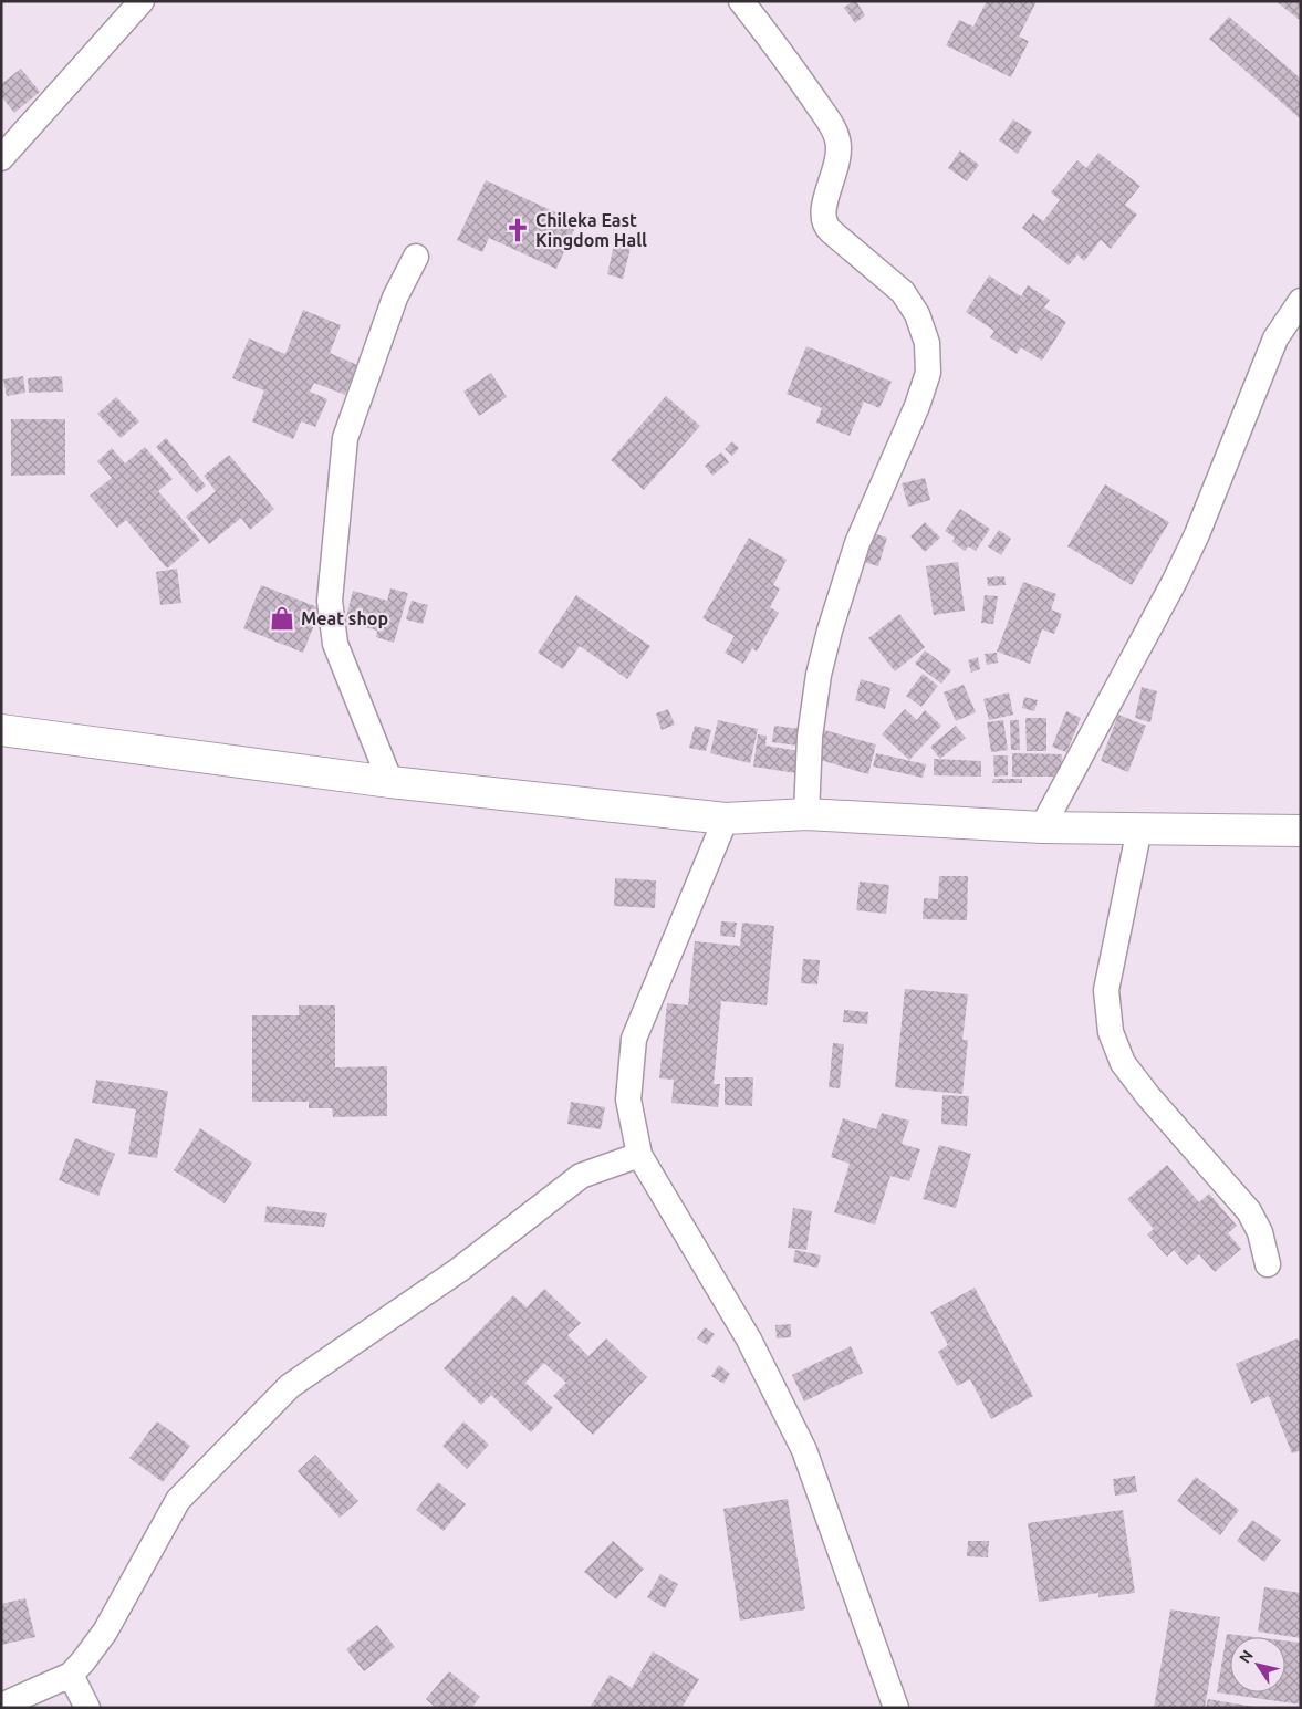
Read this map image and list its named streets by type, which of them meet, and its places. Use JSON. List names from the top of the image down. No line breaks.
{"places":{"church":["Chileka East Kingdom Hall"],"shop":["Meat shop"]},"north":"top left"}
